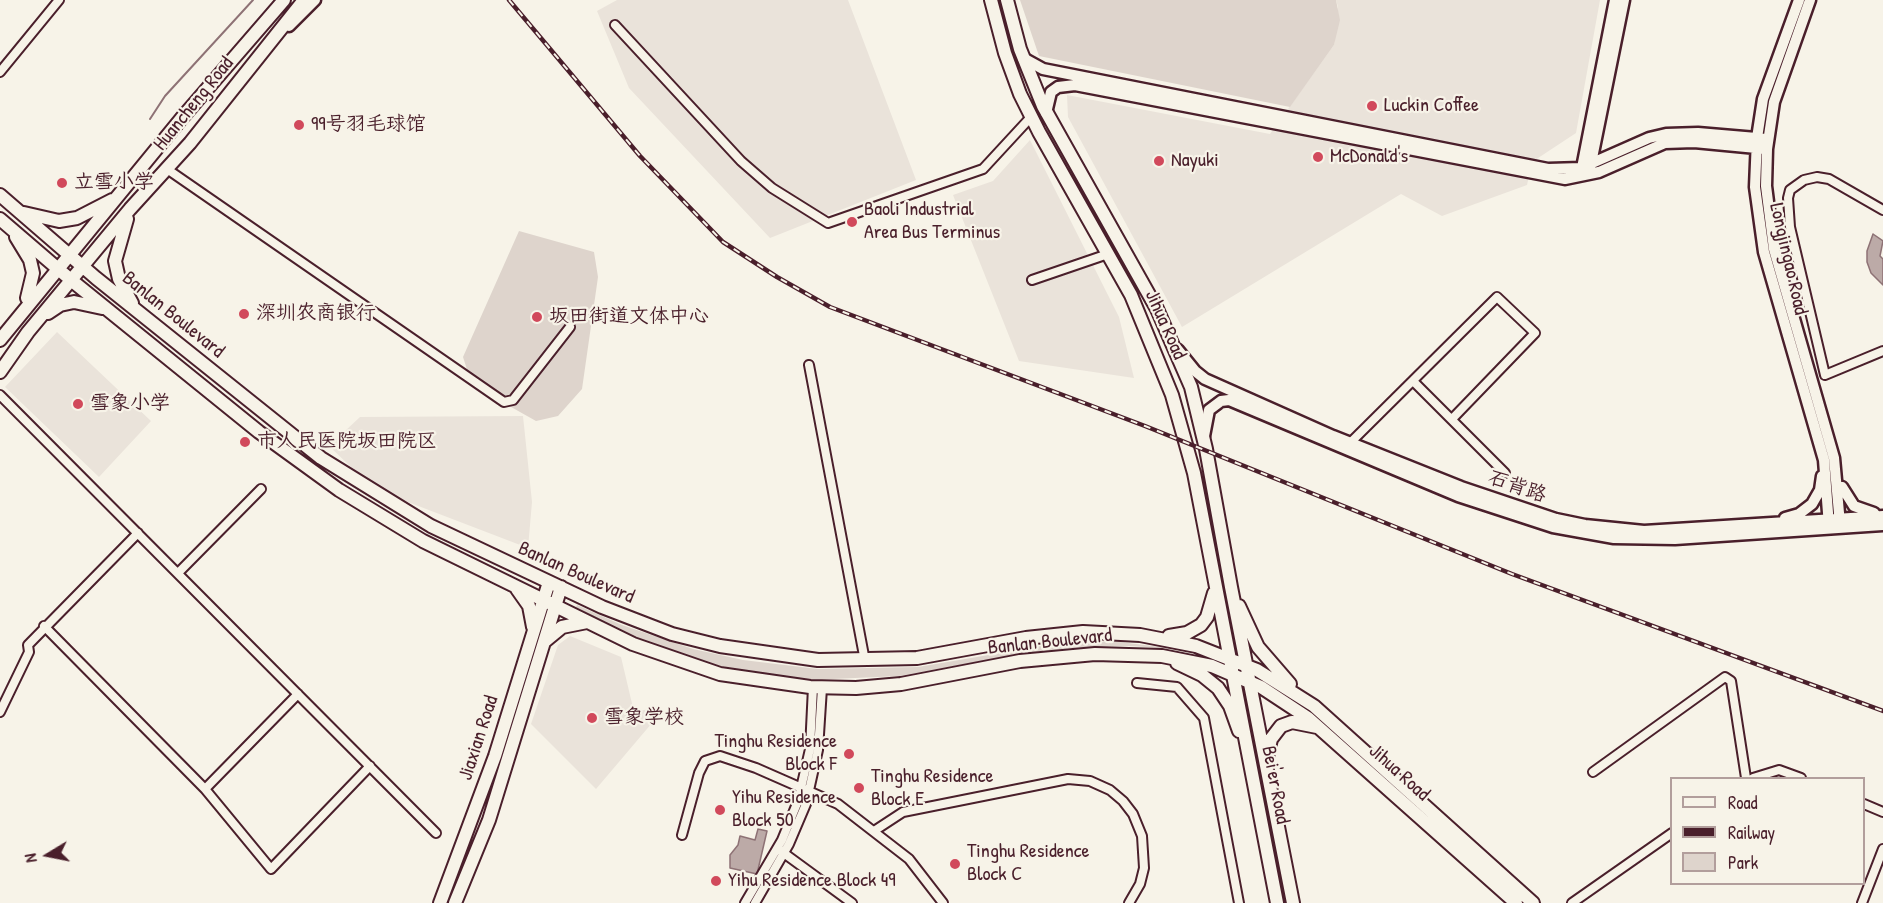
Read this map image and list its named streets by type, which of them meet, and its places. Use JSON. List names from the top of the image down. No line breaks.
{"streets":{"main road":["Huancheng Road","Longjingao Road","Banlan Boulevard","Jihua Road","石背路","Jiaxian Road","Bei'er Road"]},"crossings":[["Huancheng Road","Banlan Boulevard"],["Longjingao Road","石背路"],["Banlan Boulevard","Jihua Road"],["Banlan Boulevard","Jiaxian Road"],["Banlan Boulevard","Bei'er Road"],["Jihua Road","石背路"],["Jihua Road","Bei'er Road"]],"places":["Luckin Coffee","99号羽毛球馆","McDonald's","Nayuki","立雪小学","Baoli Industrial Area Bus Terminus","深圳农商银行","坂田街道文体中心","雪象小学","市人民医院坂田院区","雪象学校","Tinghu Residence Block F","Tinghu Residence Block E","Yihu Residence Block 50","Tinghu Residence Block C","Yihu Residence Block 49"],"legend":["Road","Railway","Park"],"north":"left"}
